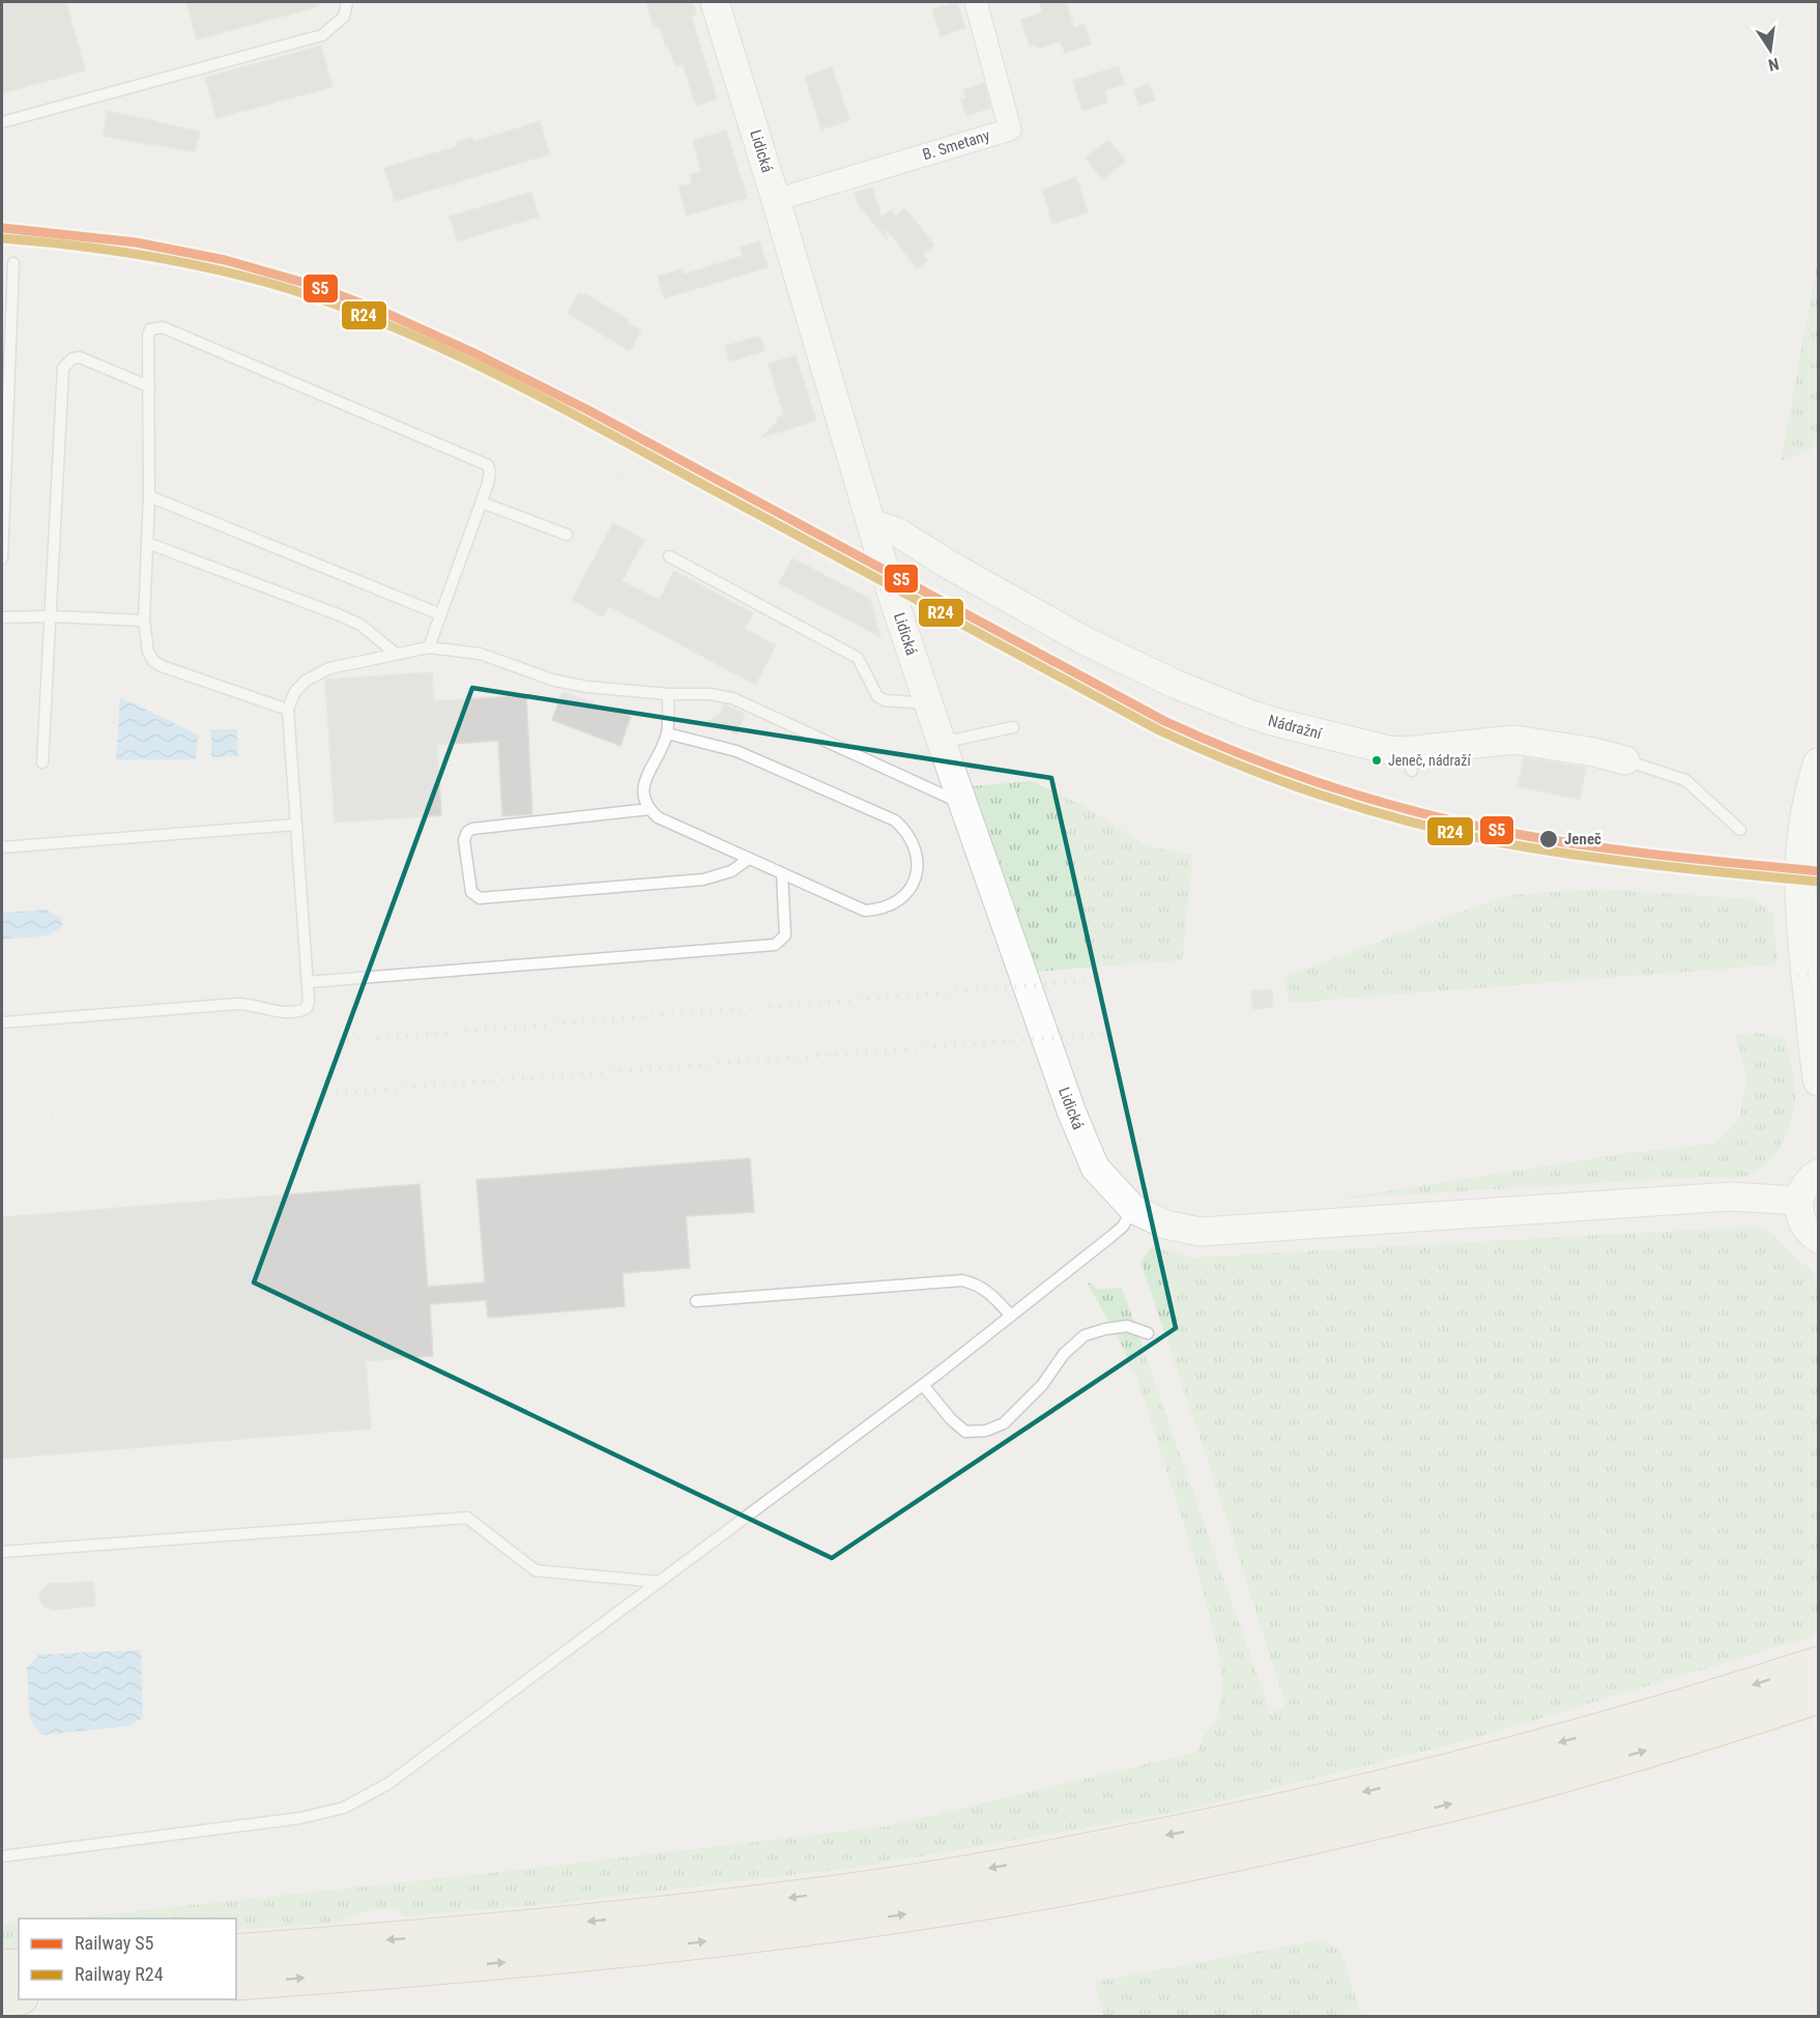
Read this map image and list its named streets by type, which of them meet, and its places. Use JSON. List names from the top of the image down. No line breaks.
{"streets":{"street":["B. Smetany","Lidická","Nádražní"]},"crossings":[["B. Smetany","Lidická"],["Lidická","Nádražní"]],"places":["Jeneč, nádraží","Jeneč"],"lines":["rail line S5","rail line R24"],"legend":["Railway S5","Railway R24"],"north":"bottom"}
